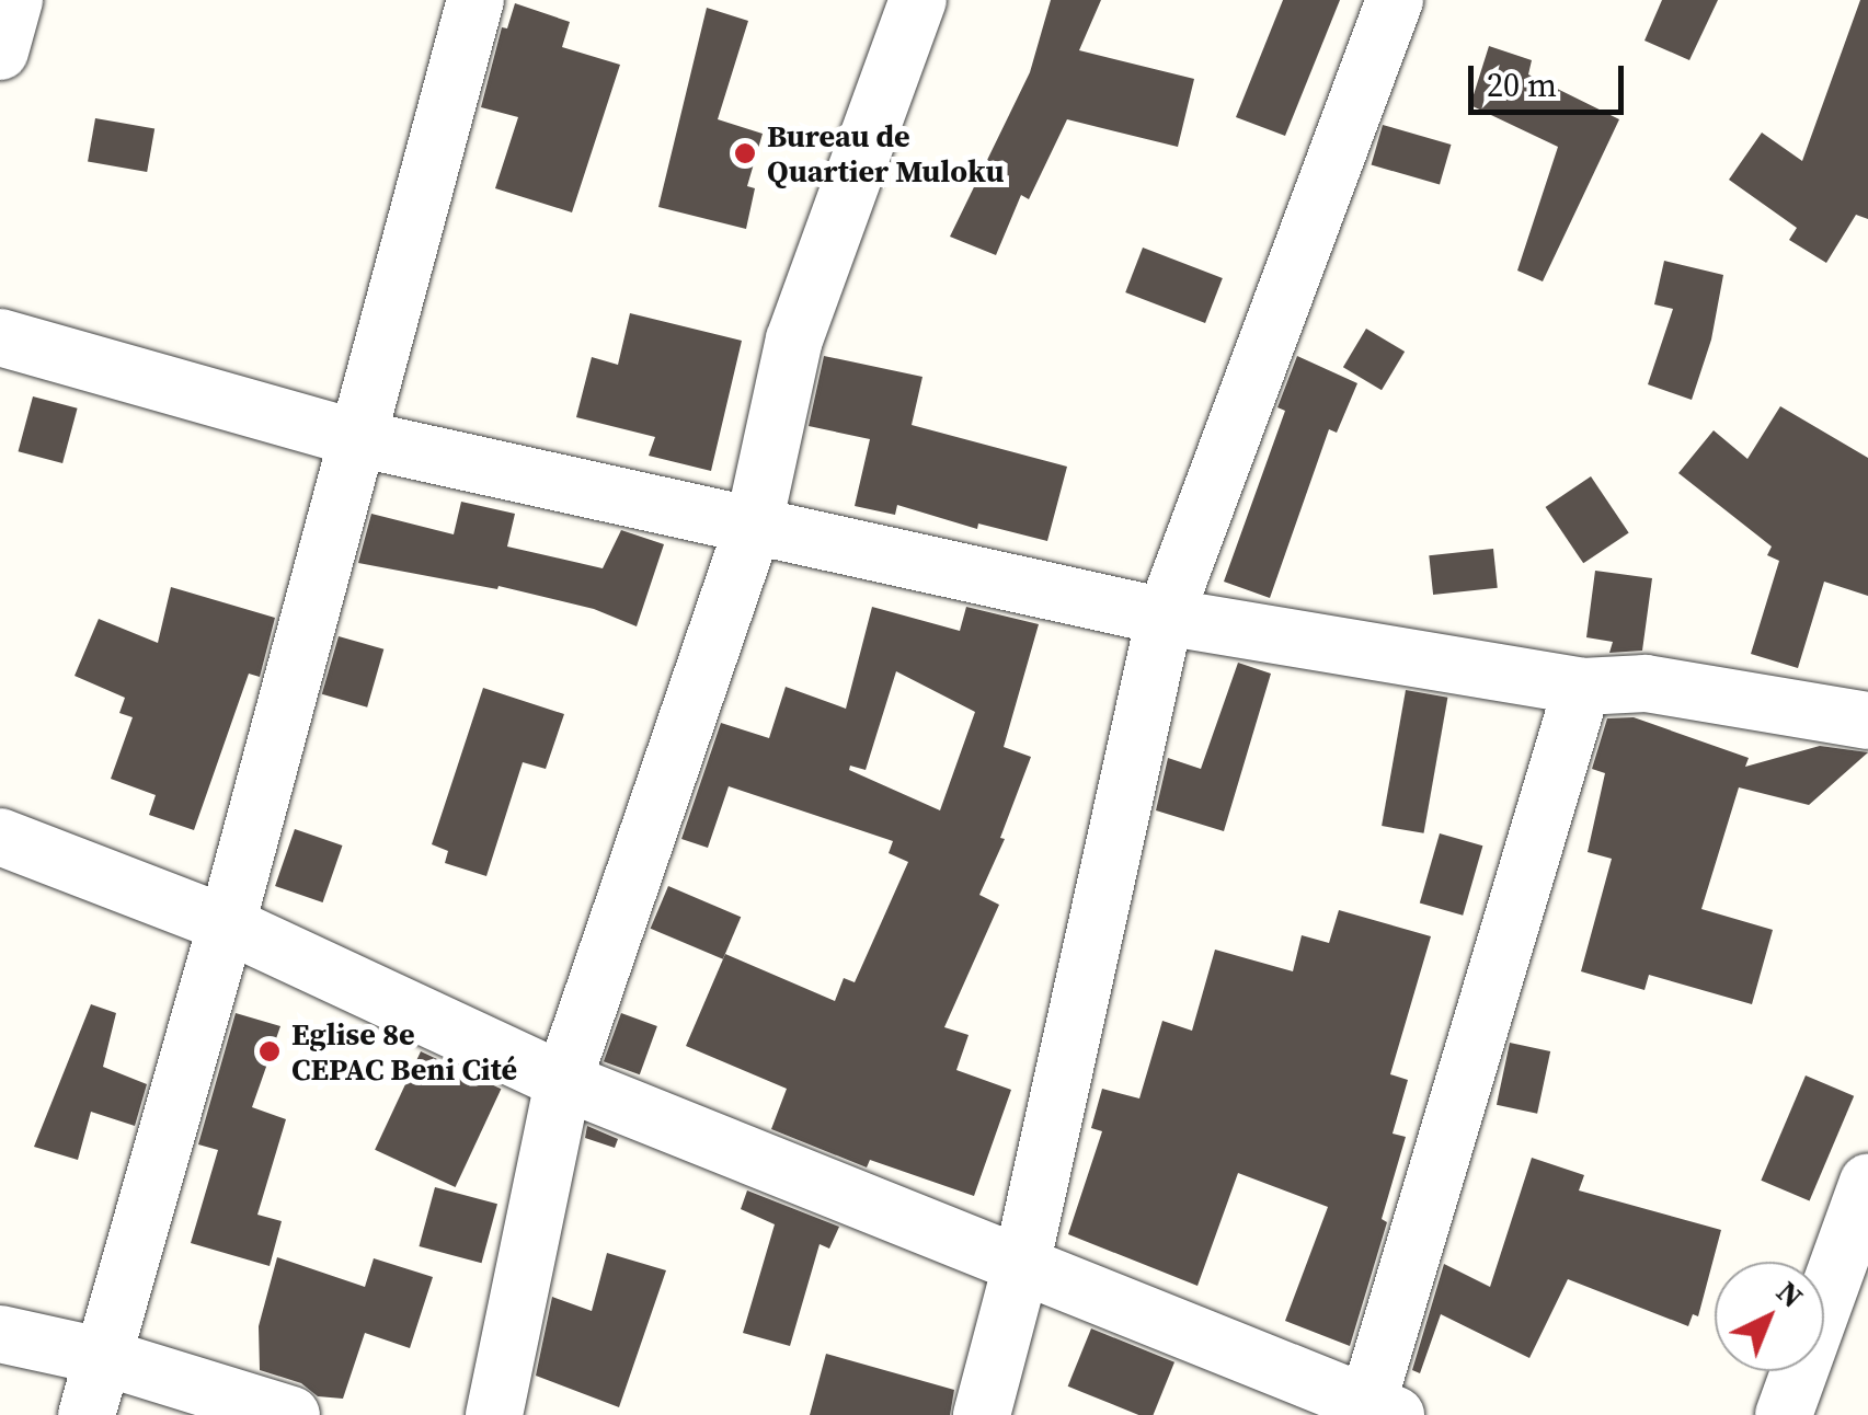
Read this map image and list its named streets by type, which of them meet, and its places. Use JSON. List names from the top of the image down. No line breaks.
{"places":["Bureau de Quartier Muloku","Eglise 8e CEPAC Beni Cité"],"scale_bar":"20 m","north":"top right"}
